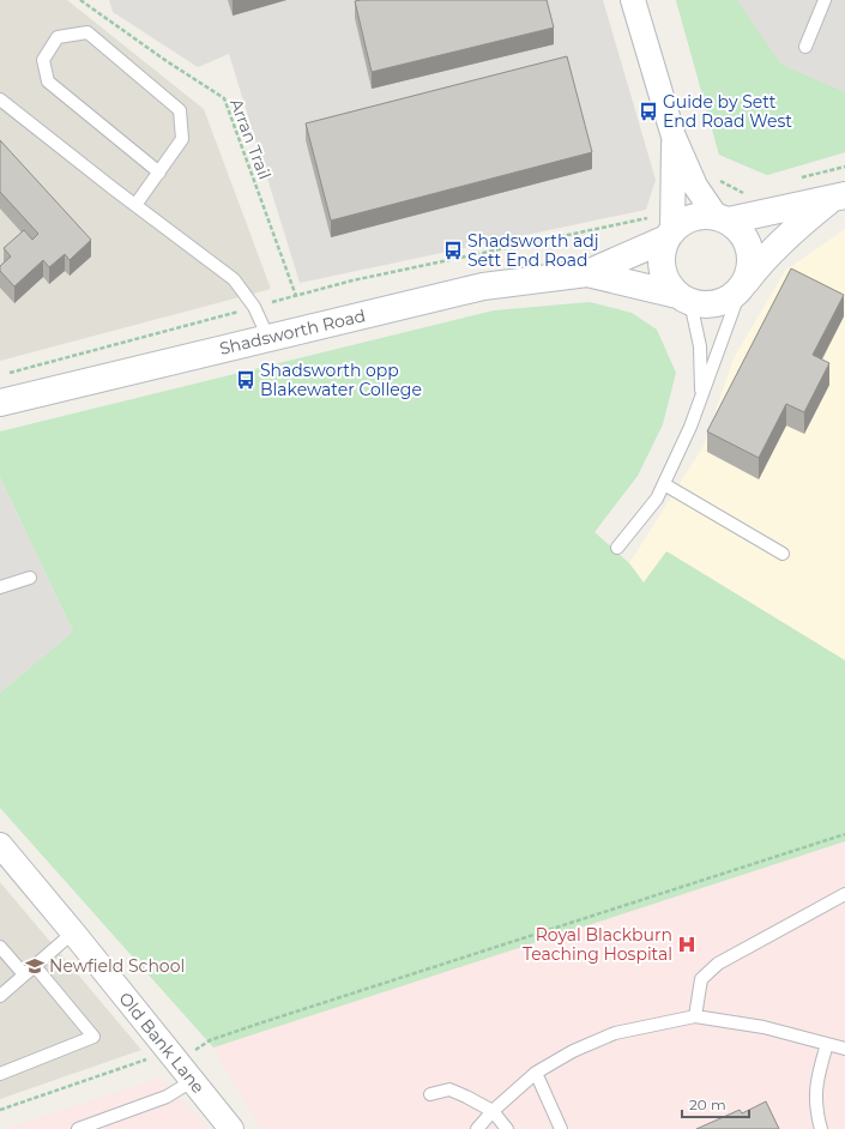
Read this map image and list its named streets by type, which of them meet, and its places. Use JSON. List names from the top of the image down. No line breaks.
{"streets":{"main road":["Shadsworth Road"],"street":["Old Bank Lane"],"path":["Arran Trail"]},"places":{"bus stop":["Guide by Sett End Road West","Shadsworth adj Sett End Road","Shadsworth opp Blakewater College"],"hospital":["Royal Blackburn Teaching Hospital"],"school or university":["Newfield School"]},"scale_bar":"20 m"}
